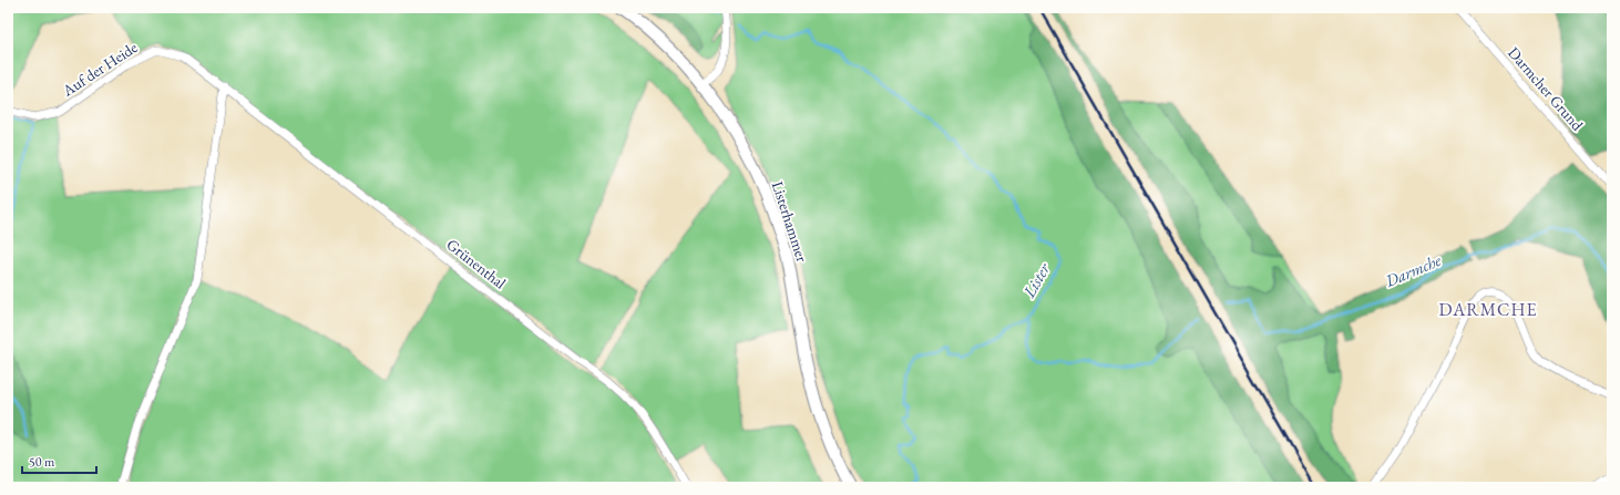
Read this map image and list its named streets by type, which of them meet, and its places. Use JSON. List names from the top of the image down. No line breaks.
{"streets":{"main road":["Listerhammer"],"street":["Auf der Heide","Darmcher Grund","Grünenthal"]},"crossings":[["Auf der Heide","Grünenthal"]],"districts":["DARMCHE"],"water":["Darmche","Lister"],"scale_bar":"50 m"}
